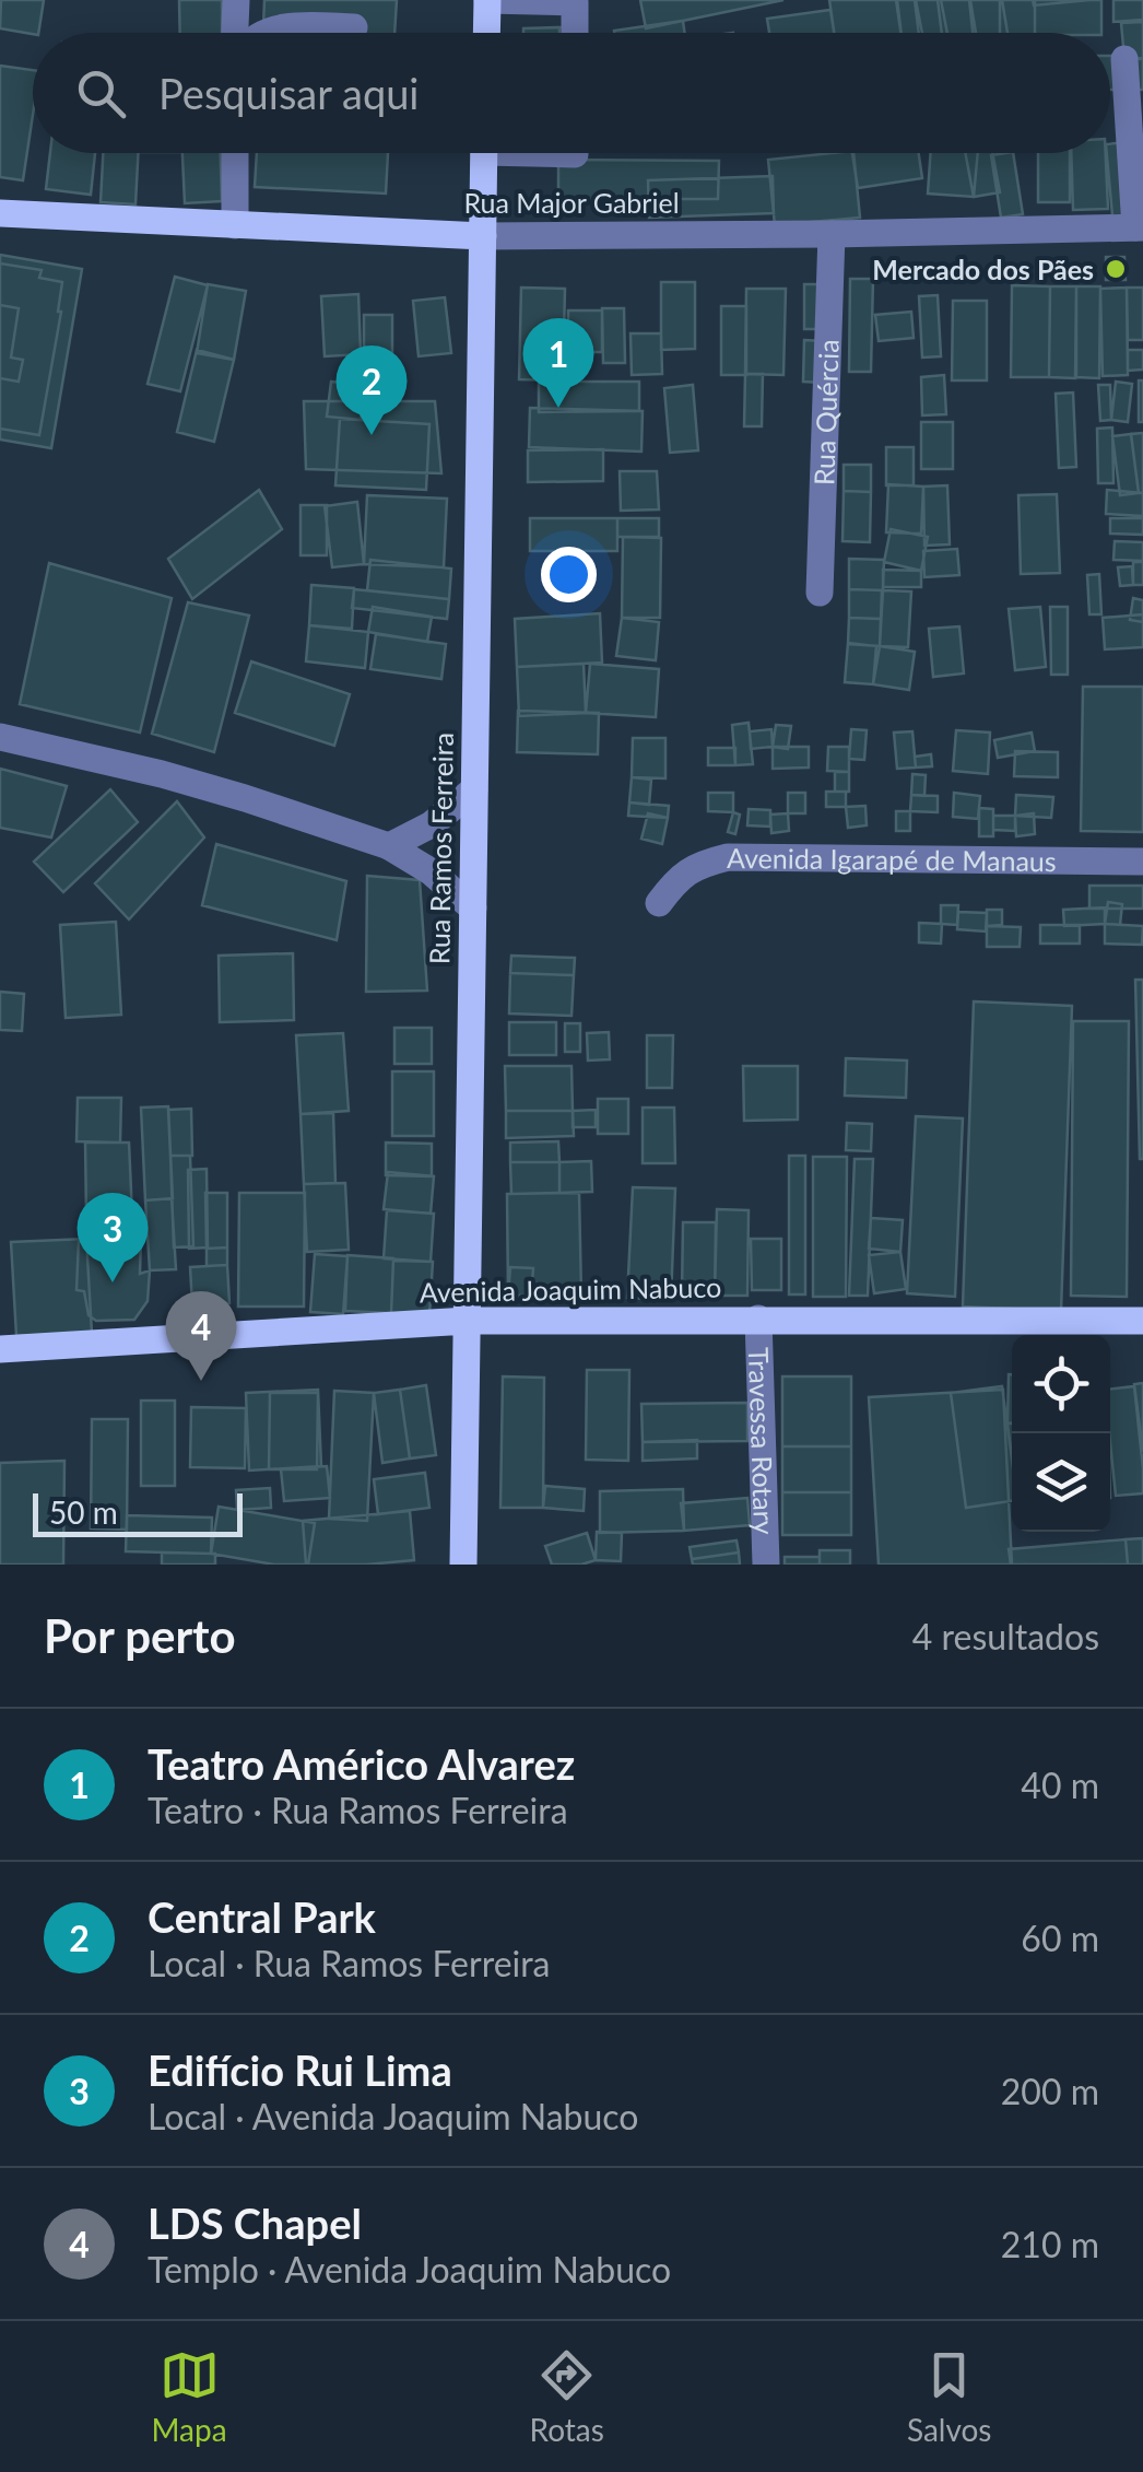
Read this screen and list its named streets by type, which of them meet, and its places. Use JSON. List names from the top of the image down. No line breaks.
{"streets":{"main road":["Rua Major Gabriel","Rua Ramos Ferreira","Avenida Joaquim Nabuco"],"street":["Rua Quércia","Avenida Igarapé de Manaus","Travessa Rotary"]},"crossings":[["Rua Major Gabriel","Rua Quércia"],["Rua Major Gabriel","Rua Ramos Ferreira"],["Rua Ramos Ferreira","Avenida Joaquim Nabuco"],["Avenida Joaquim Nabuco","Travessa Rotary"]],"places":["Mercado dos Pães"],"scale_bar":"50 m","page":{"search":"Pesquisar aqui","pins":["1","2","3","4"],"scale":"50 m","heading":["Por perto","4 resultados"],"list":[{"mark":"1","name":"Teatro Américo Alvarez","note":"Teatro · Rua Ramos Ferreira","value":"40 m"},{"mark":"2","name":"Central Park","note":"Local · Rua Ramos Ferreira","value":"60 m"},{"mark":"3","name":"Edifício Rui Lima","note":"Local · Avenida Joaquim Nabuco","value":"200 m"},{"mark":"4","name":"LDS Chapel","note":"Templo · Avenida Joaquim Nabuco","value":"210 m"}],"nav":["Mapa","Rotas","Salvos"]}}
